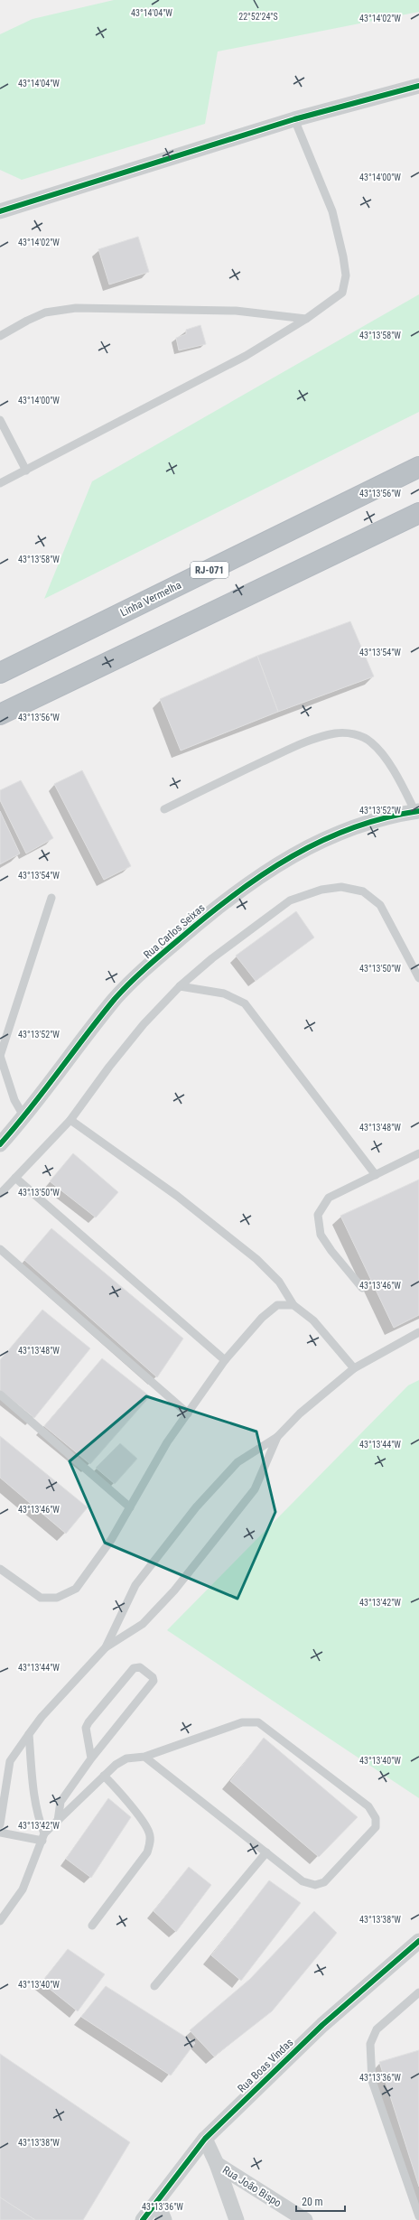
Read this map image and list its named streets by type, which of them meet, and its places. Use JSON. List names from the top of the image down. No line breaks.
{"streets":{"highway":["RJ-071","Linha Vermelha"],"street":["Rua Carlos Seixas","Rua Boas Vindas","Rua João Bispo"]},"scale_bar":"20 m","coordinates":["43°14'04\"W","22°52'24\"S","43°14'02\"W","43°14'00\"W","43°13'58\"W","43°13'56\"W","43°13'54\"W","43°13'52\"W","43°13'50\"W","43°13'48\"W","43°13'46\"W","43°13'44\"W","43°13'42\"W","43°13'40\"W","43°13'38\"W","43°13'36\"W"]}
